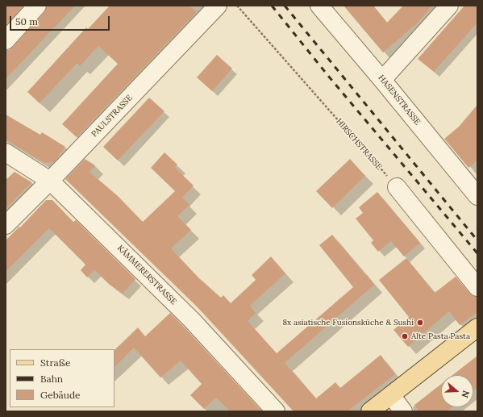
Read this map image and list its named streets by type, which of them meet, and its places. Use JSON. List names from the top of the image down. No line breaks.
{"streets":{"street":["HASENSTRASSE","PAULSTRASSE","KÄMMERERSTRASSE"],"path":["HIRSCHSTRASSE"]},"crossings":[["PAULSTRASSE","KÄMMERERSTRASSE"]],"places":["8x asiatische Fusionsküche & Sushi","Alte Pasta Pasta"],"legend":["Straße","Bahn","Gebäude"],"scale_bar":"50 m","north":"right"}
